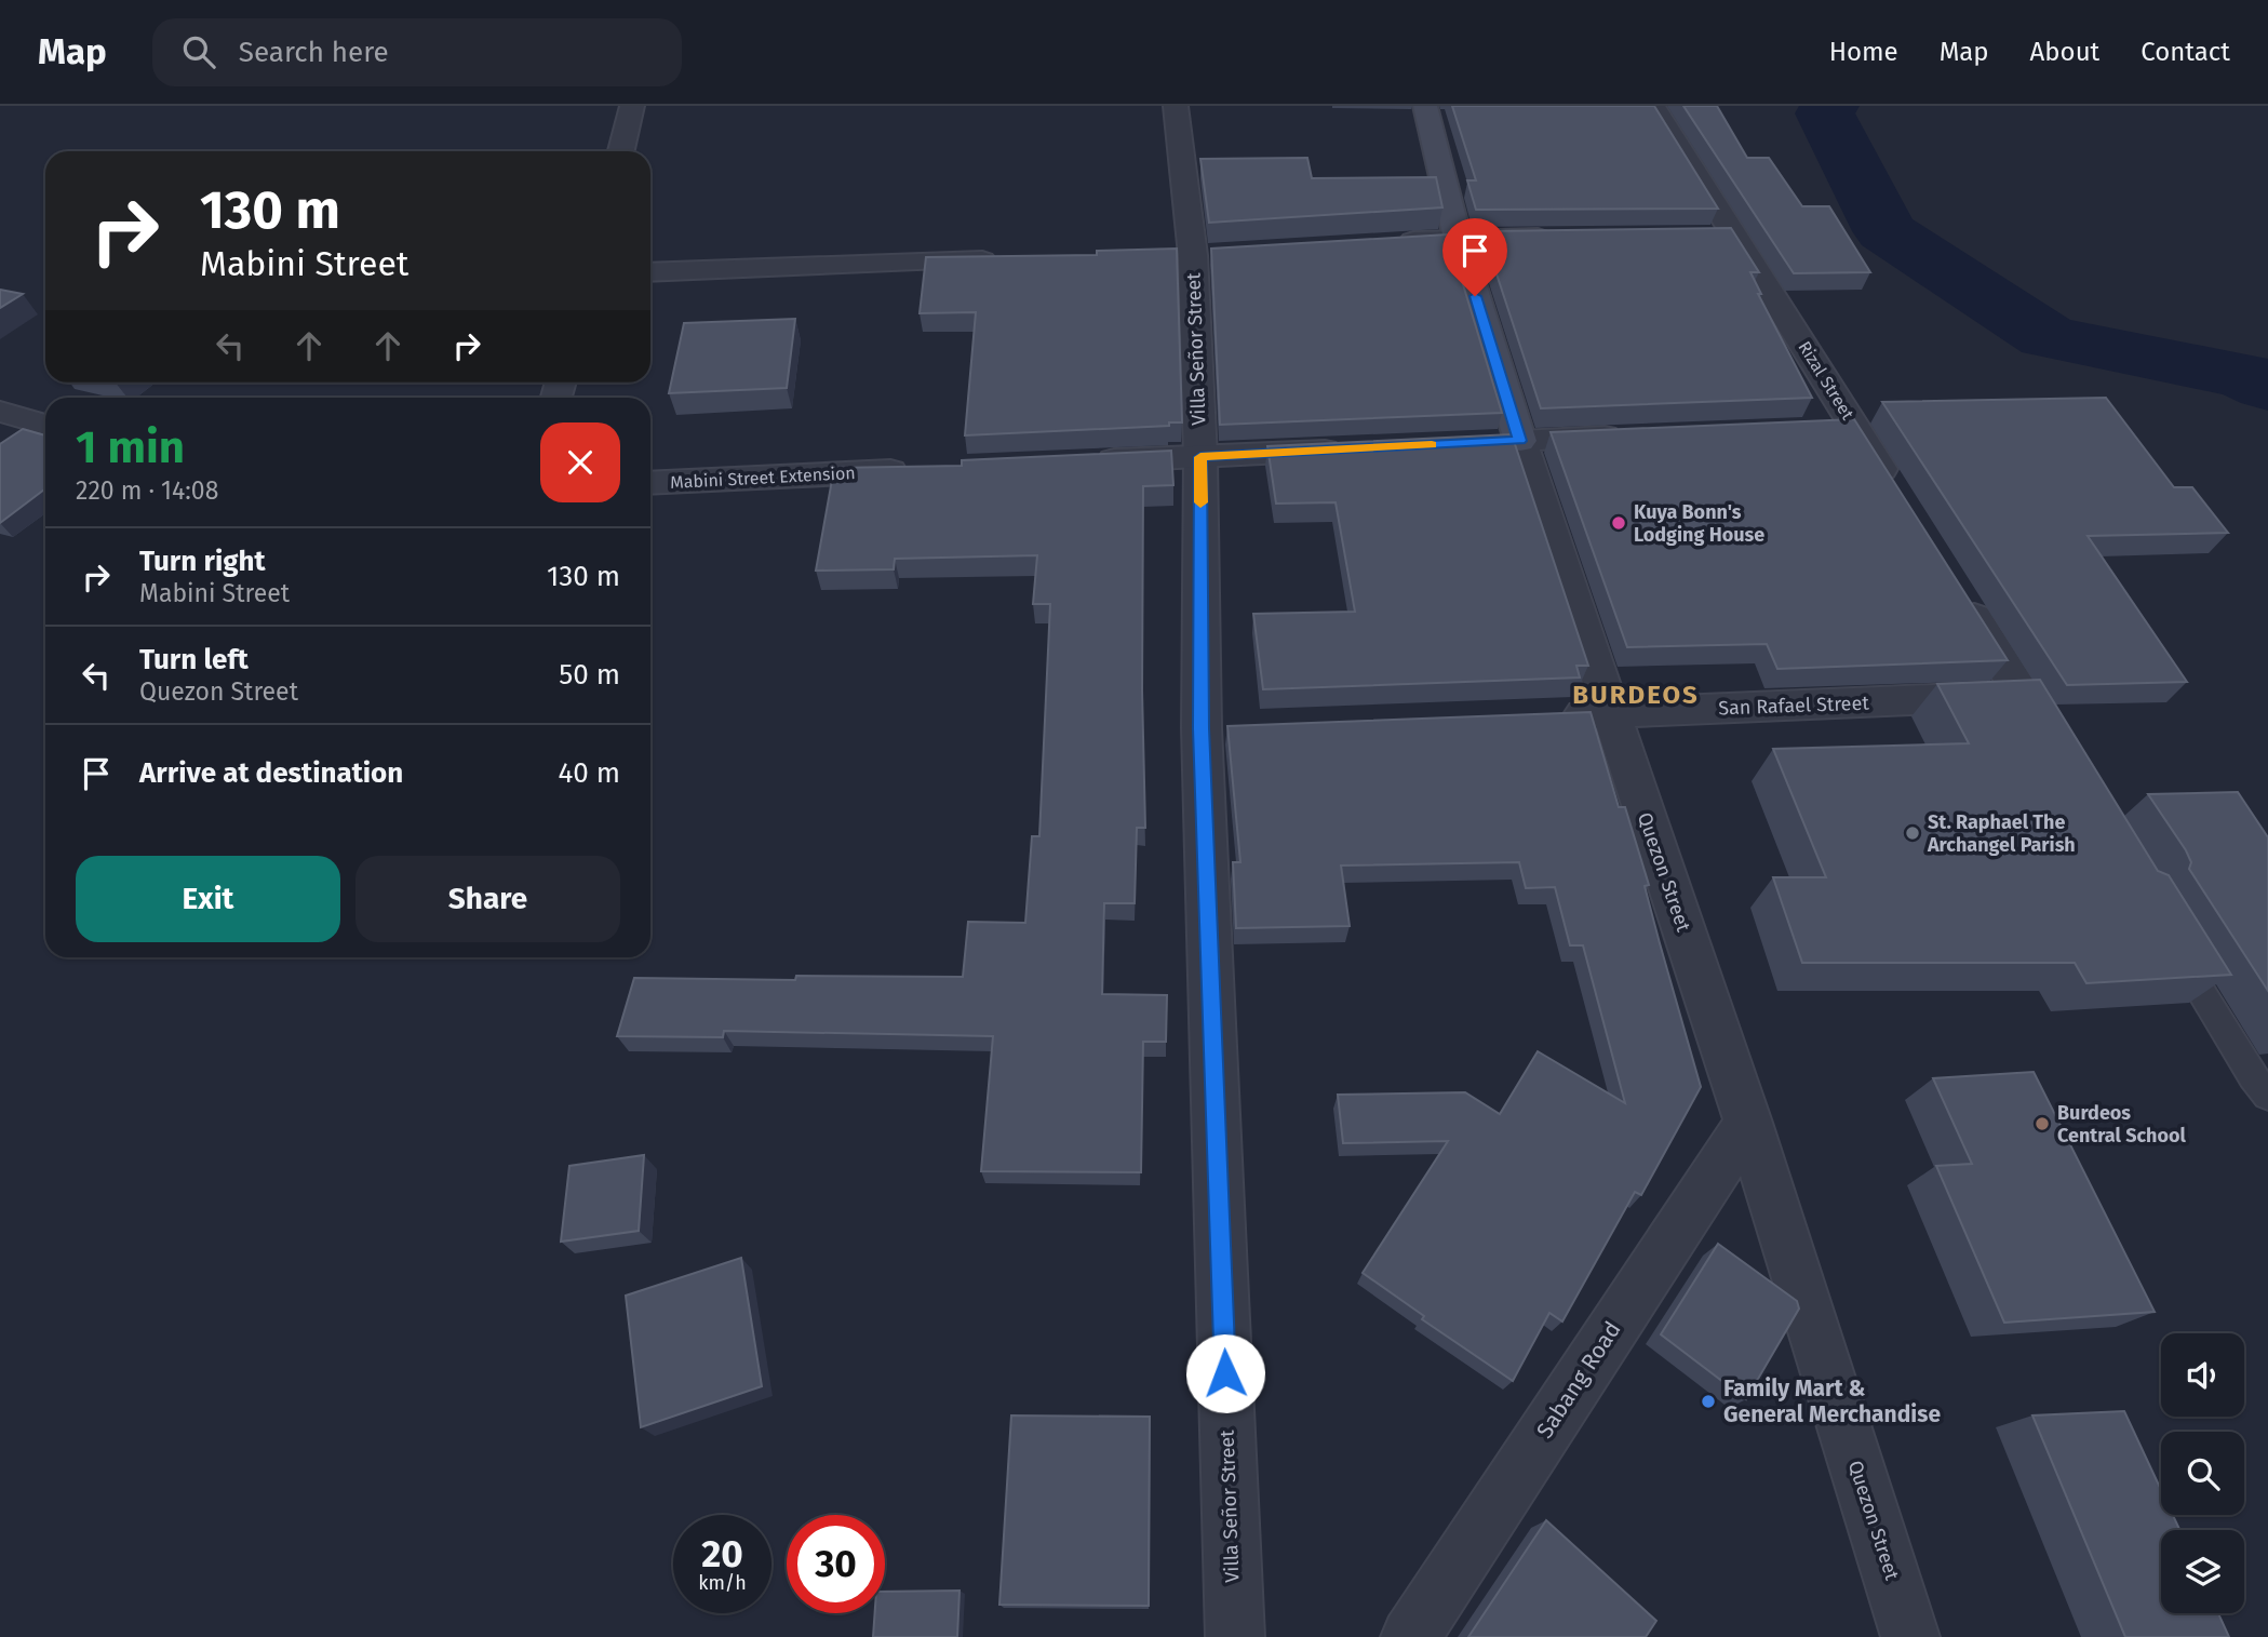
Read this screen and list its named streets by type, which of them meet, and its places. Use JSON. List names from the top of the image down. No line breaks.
{"streets":{"main road":["Quezon Street"],"street":["Villa Señor Street","Rizal Street","Mabini Street Extension","San Rafael Street","Sabang Road"]},"crossings":[["San Rafael Street","Quezon Street"],["Quezon Street","Sabang Road"]],"districts":["BURDEOS"],"places":["Kuya Bonn's Lodging House","St. Raphael The Archangel Parish","Burdeos Central School","Family Mart & General Merchandise"],"page":{"header":"Map","search":"Search here","nav":["Home","Map","About","Contact"],"turn":["130 m","Mabini Street"],"heading":["1 min","220 m · 14:08"],"list":[{"name":"Turn right","note":"Mabini Street","value":"130 m"},{"name":"Turn left","note":"Quezon Street","value":"50 m"},{"name":"Arrive at destination","value":"40 m"}],"buttons":["Exit","Share"],"speed":"20 km/h","limit":"30"}}
